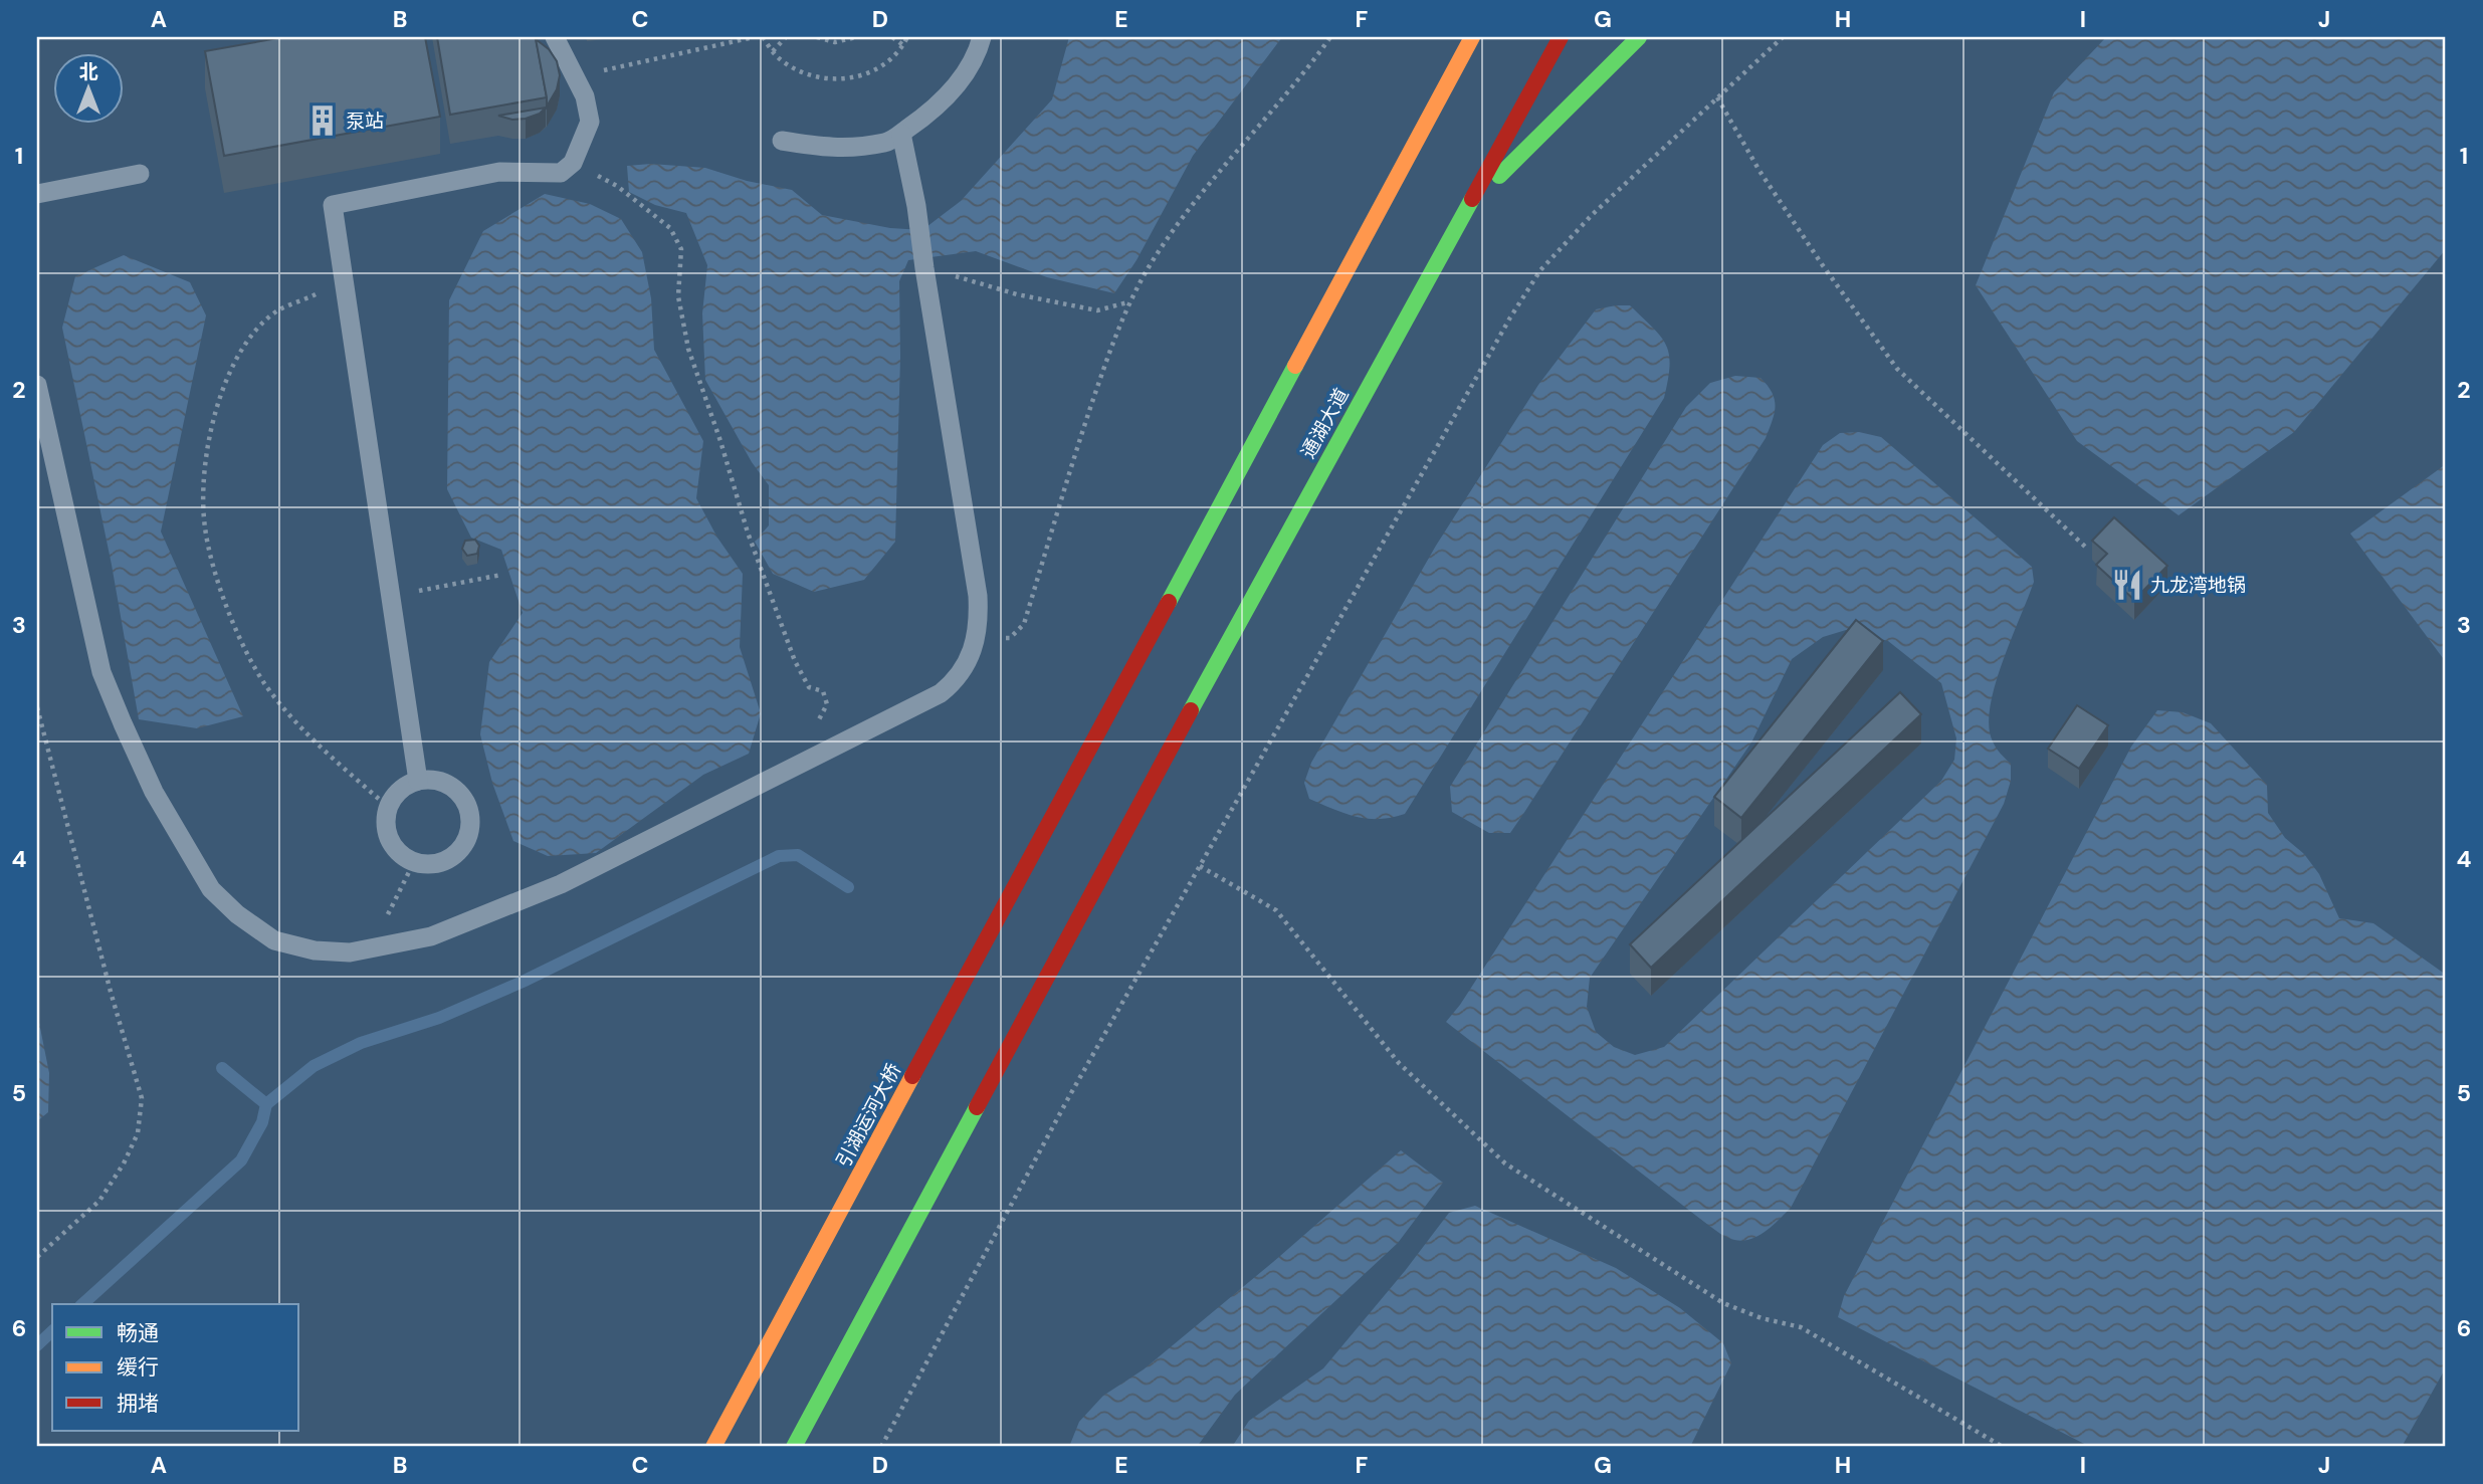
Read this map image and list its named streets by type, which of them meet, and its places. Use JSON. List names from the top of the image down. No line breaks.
{"streets":{"main road":["通湖大道","引湖运河大桥"]},"places":{"building":["泵站"],"restaurant":["九龙湾地锅"]},"legend":["畅通","缓行","拥堵"],"north":"top","grid":{"columns":["A","B","C","D","E","F","G","H","I","J"],"rows":["1","2","3","4","5","6"]}}
